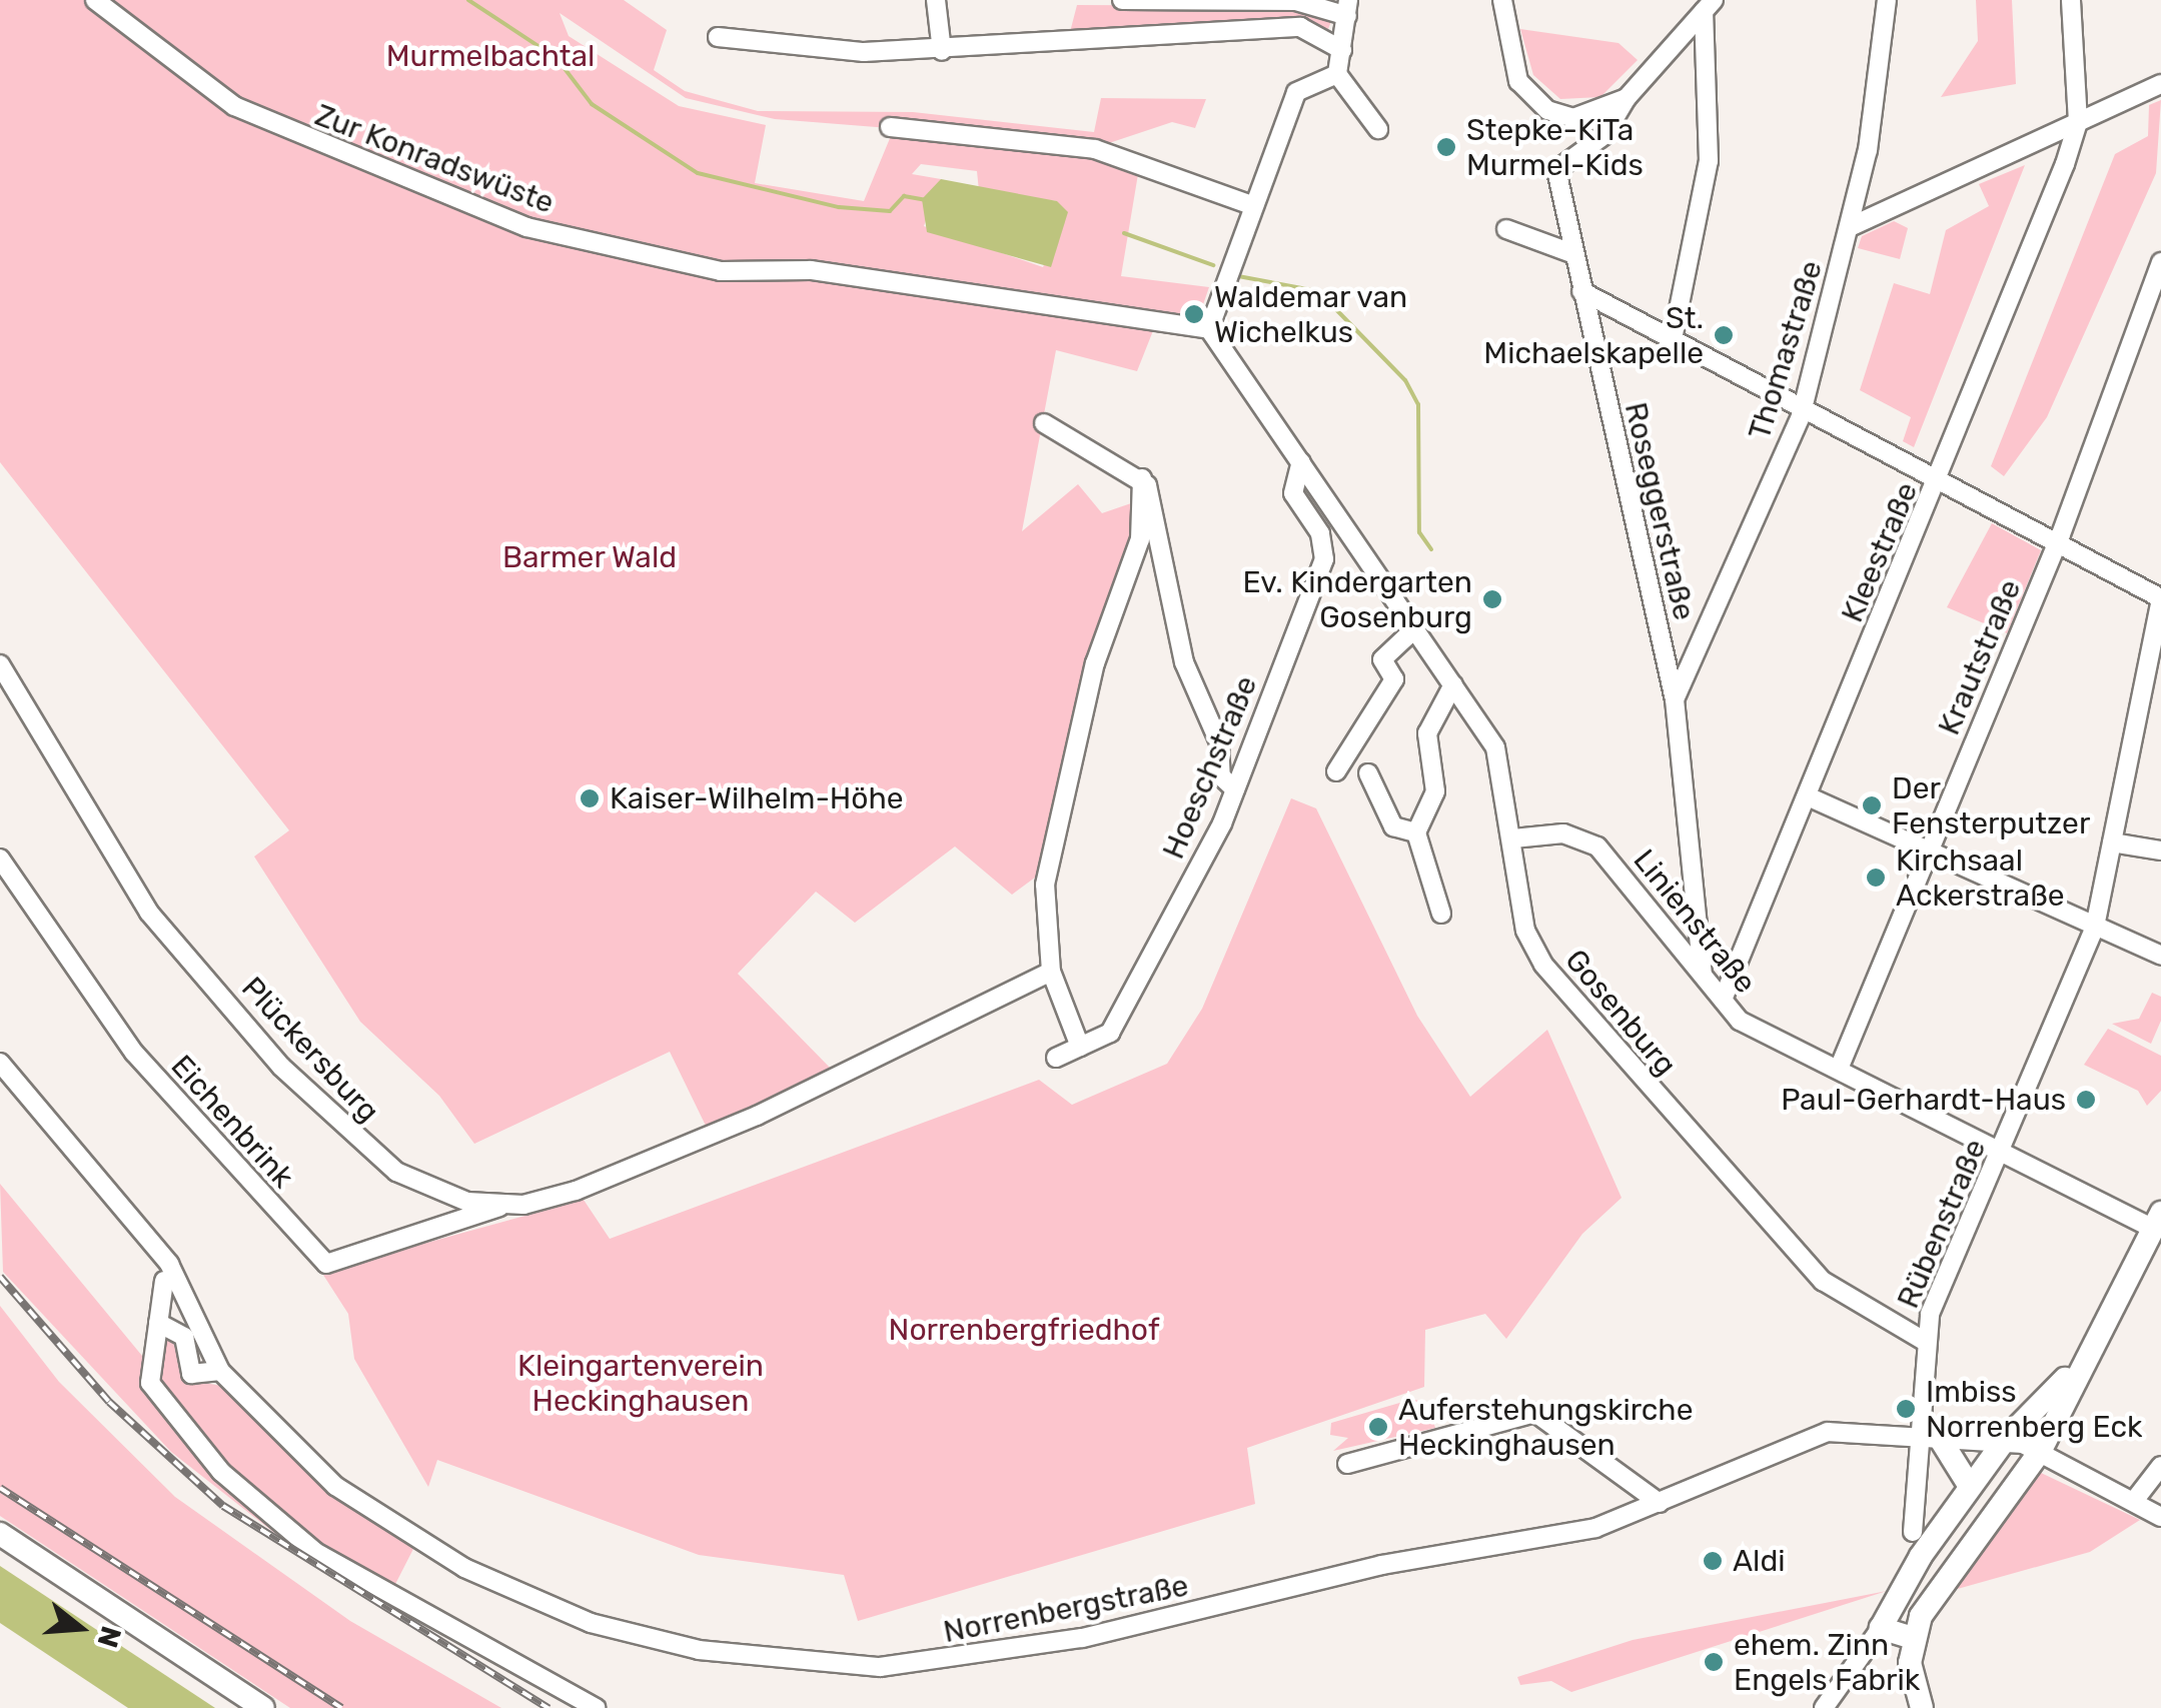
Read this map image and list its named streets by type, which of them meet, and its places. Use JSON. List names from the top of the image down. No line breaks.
{"streets":{"street":["Zur Konradswüste","Thomastraße","Roseggerstraße","Kleestraße","Krautstraße","Hoeschstraße","Linienstraße","Gosenburg","Plückersburg","Eichenbrink","Rübenstraße","Norrenbergstraße"]},"crossings":[["Zur Konradswüste","Gosenburg"],["Thomastraße","Roseggerstraße"],["Roseggerstraße","Linienstraße"],["Kleestraße","Linienstraße"],["Krautstraße","Linienstraße"],["Hoeschstraße","Gosenburg"],["Linienstraße","Gosenburg"],["Linienstraße","Rübenstraße"],["Gosenburg","Rübenstraße"],["Plückersburg","Eichenbrink"],["Rübenstraße","Norrenbergstraße"]],"parks":["Murmelbachtal","Barmer Wald","Norrenbergfriedhof","Kleingartenverein Heckinghausen"],"places":["Stepke-KiTa Murmel-Kids","Waldemar van Wichelkus","St. Michaelskapelle","Ev. Kindergarten Gosenburg","Kaiser-Wilhelm-Höhe","Der Fensterputzer","Kirchsaal Ackerstraße","Paul-Gerhardt-Haus","Imbiss Norrenberg Eck","Auferstehungskirche Heckinghausen","Aldi","ehem. Zinn Engels Fabrik"],"north":"right"}
